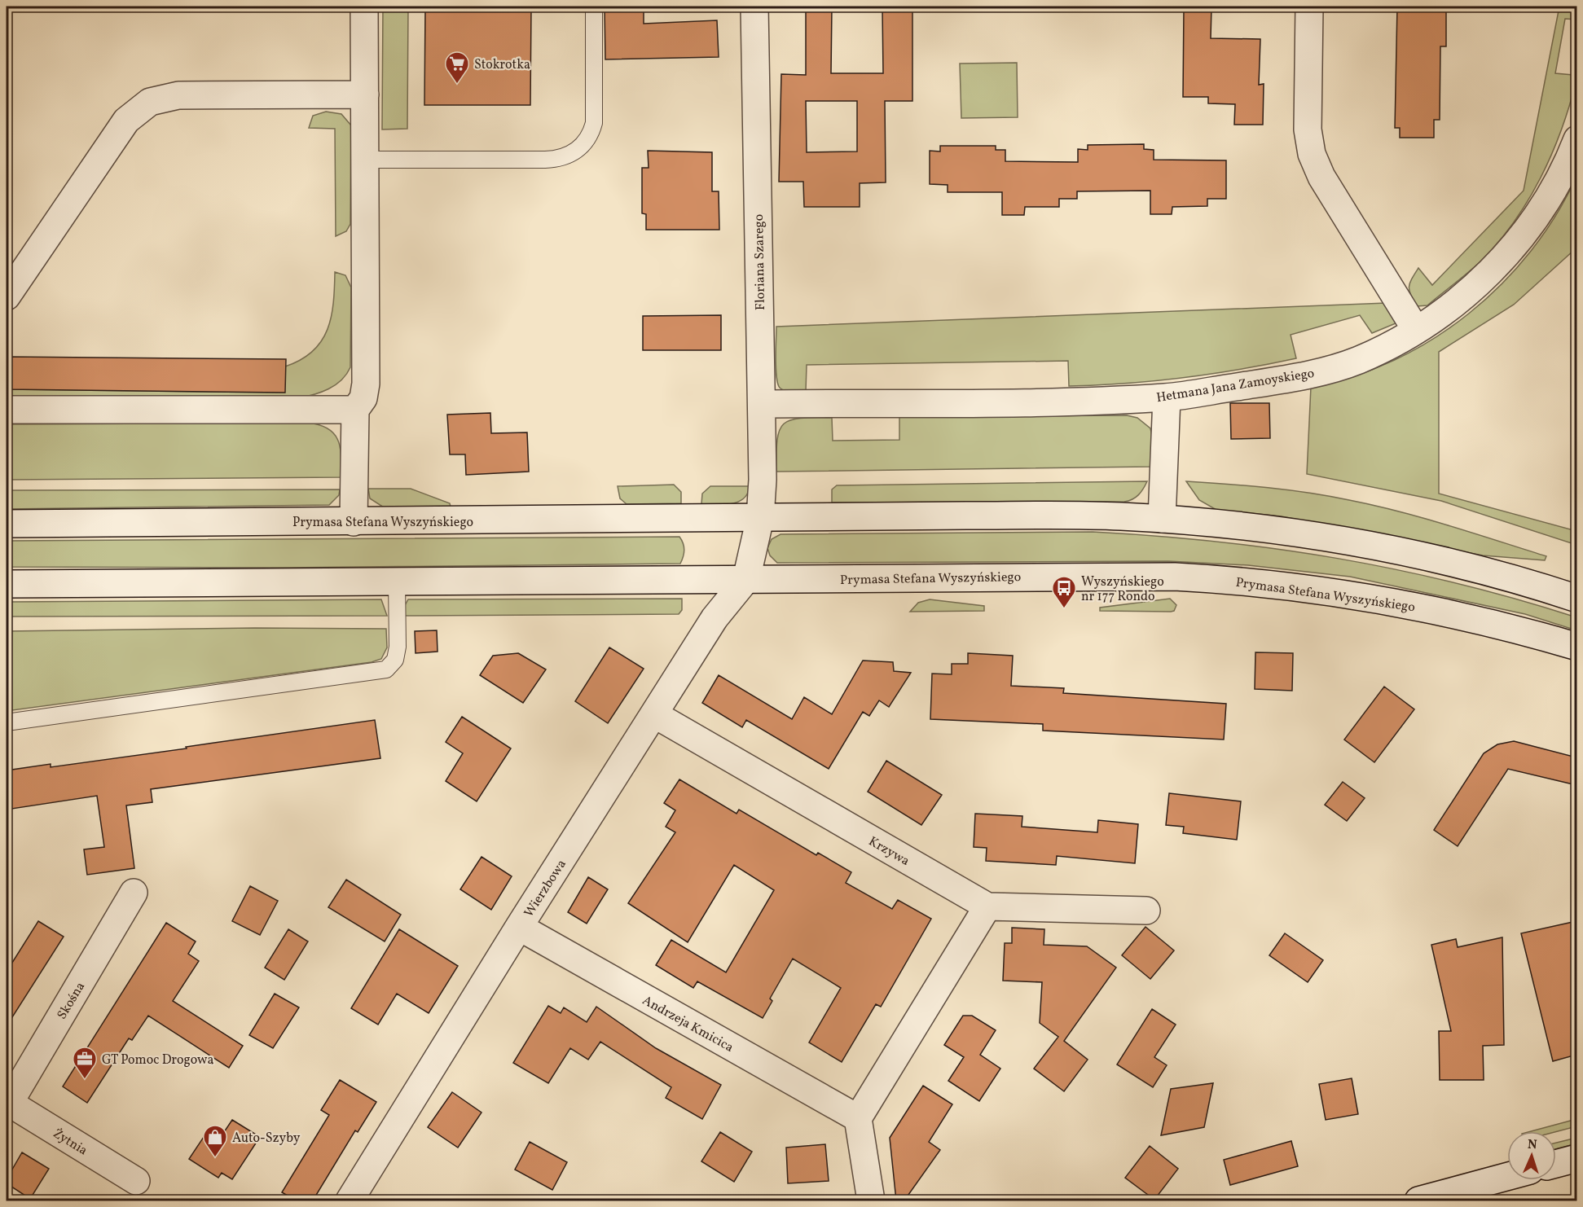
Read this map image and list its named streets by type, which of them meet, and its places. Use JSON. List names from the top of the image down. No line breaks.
{"streets":{"street":["Floriana Szarego","Hetmana Jana Zamoyskiego","Prymasa Stefana Wyszyńskiego","Krzywa","Wierzbowa","Skośna","Andrzeja Kmicica","Żytnia"]},"crossings":[["Floriana Szarego","Hetmana Jana Zamoyskiego"],["Floriana Szarego","Prymasa Stefana Wyszyńskiego"],["Prymasa Stefana Wyszyńskiego","Wierzbowa"],["Krzywa","Wierzbowa"],["Wierzbowa","Andrzeja Kmicica"],["Skośna","Żytnia"]],"places":{"supermarket":["Stokrotka"],"bus stop":["Wyszyńskiego nr 177 Rondo"],"office":["GT Pomoc Drogowa"],"shop":["Auto-Szyby"]},"north":"top"}
